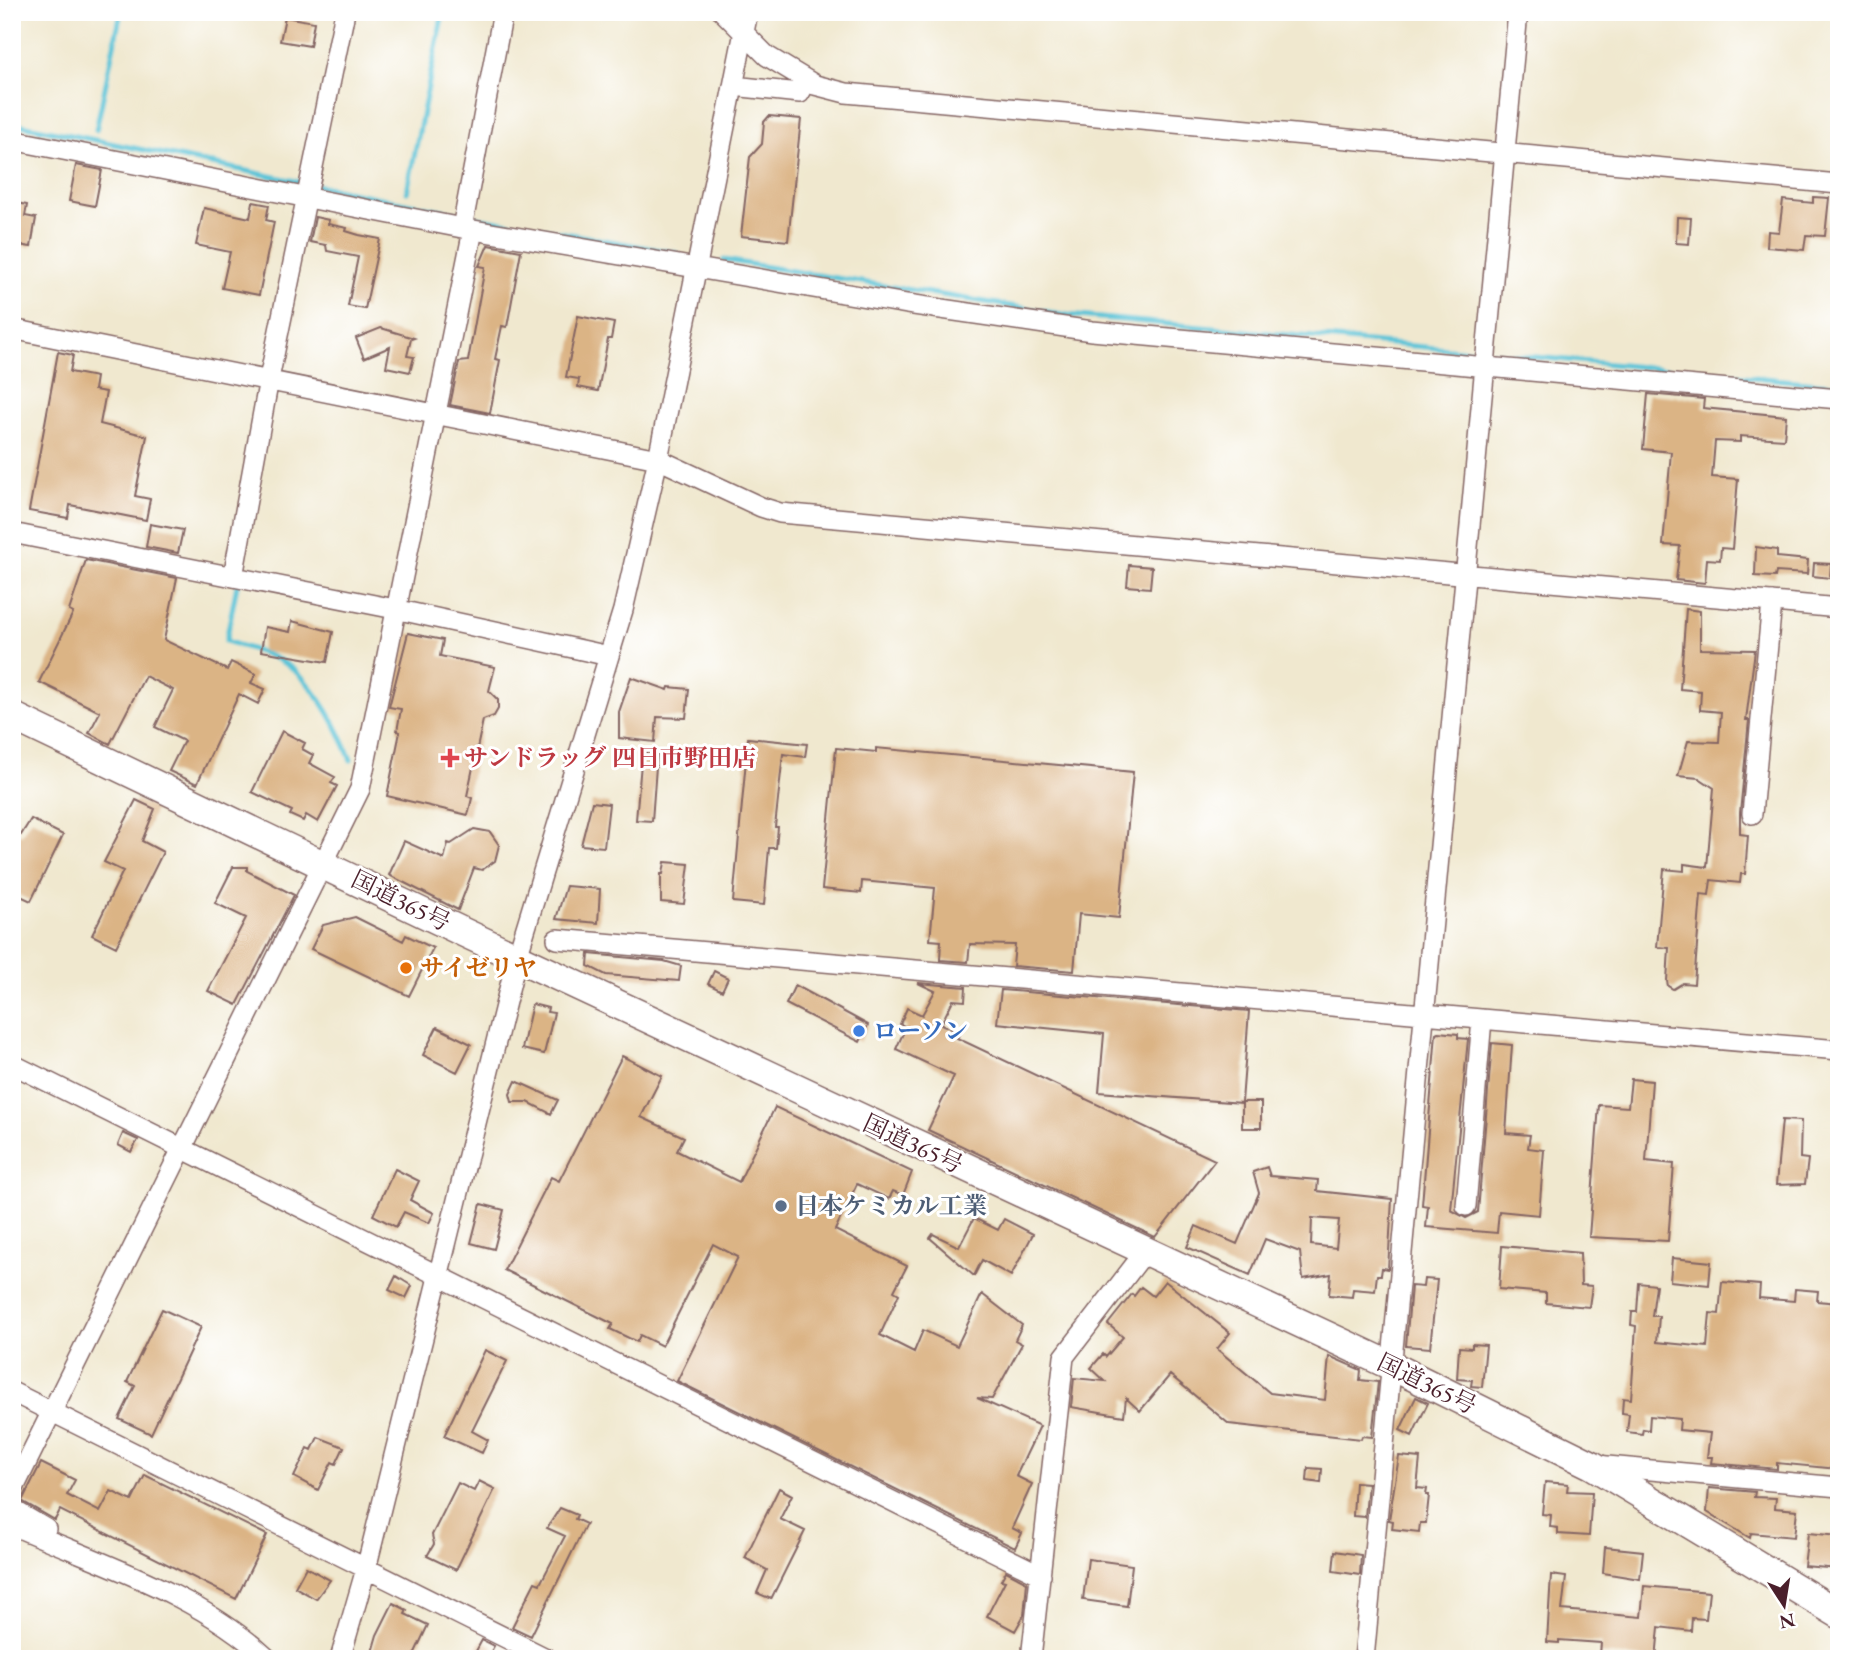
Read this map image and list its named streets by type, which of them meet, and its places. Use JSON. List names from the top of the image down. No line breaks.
{"streets":{"highway":["国道365号"]},"places":{"health":["サンドラッグ 四日市野田店"],"other":["サイゼリヤ","ローソン","日本ケミカル工業"]},"north":"bottom"}
